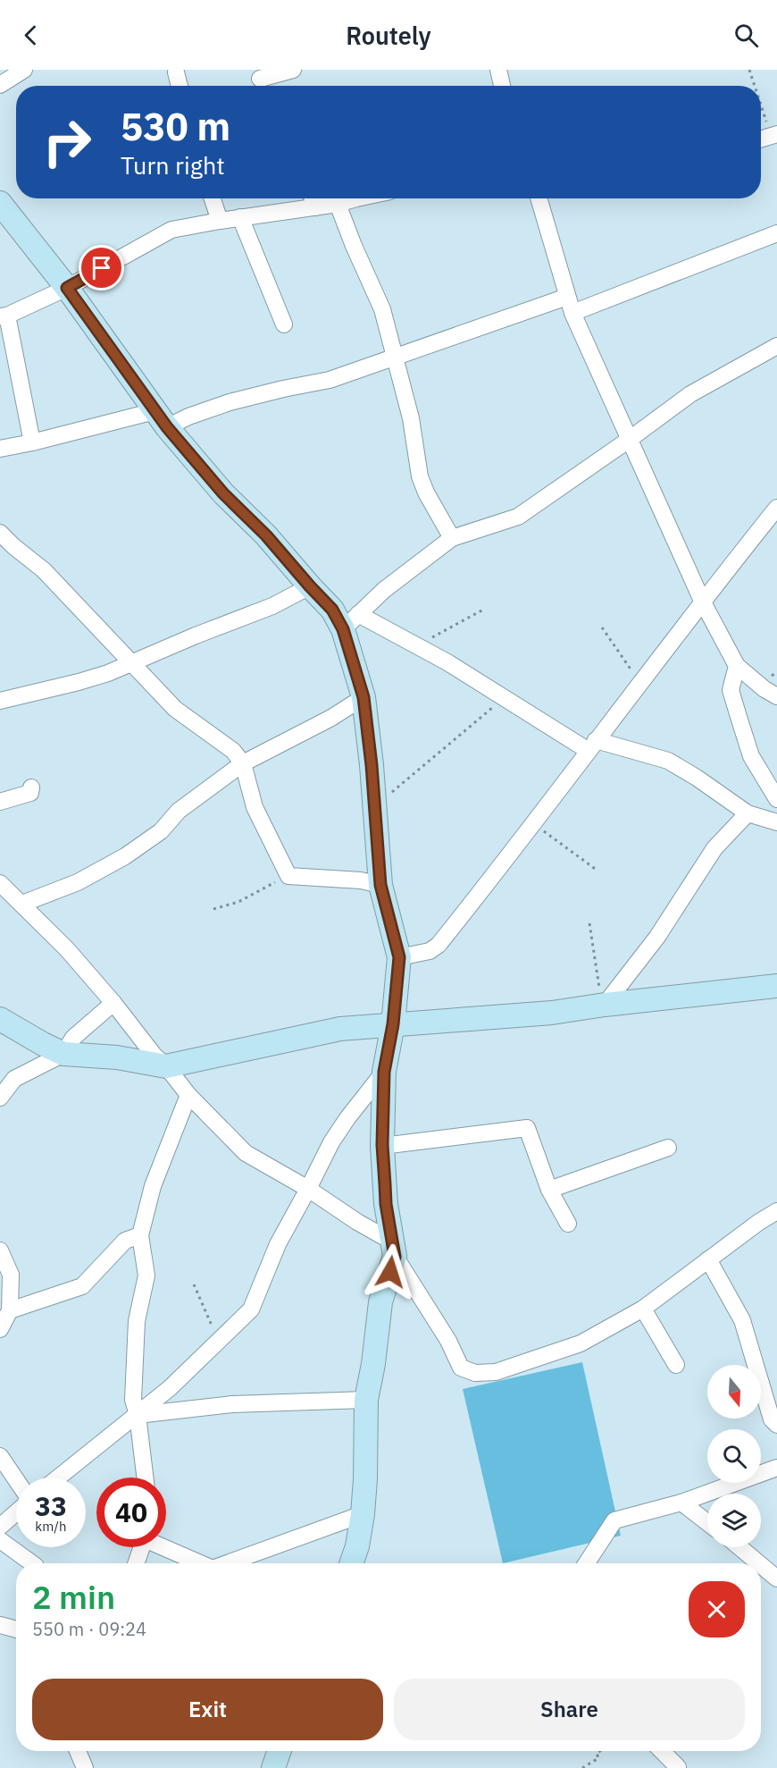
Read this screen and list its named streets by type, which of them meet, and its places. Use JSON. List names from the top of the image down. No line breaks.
{"north":"bottom","page":{"header":"Routely","turn":["530 m","Turn right"],"speed":"33 km/h","limit":"40","heading":["2 min","550 m · 09:24"],"buttons":["Exit","Share"]}}
